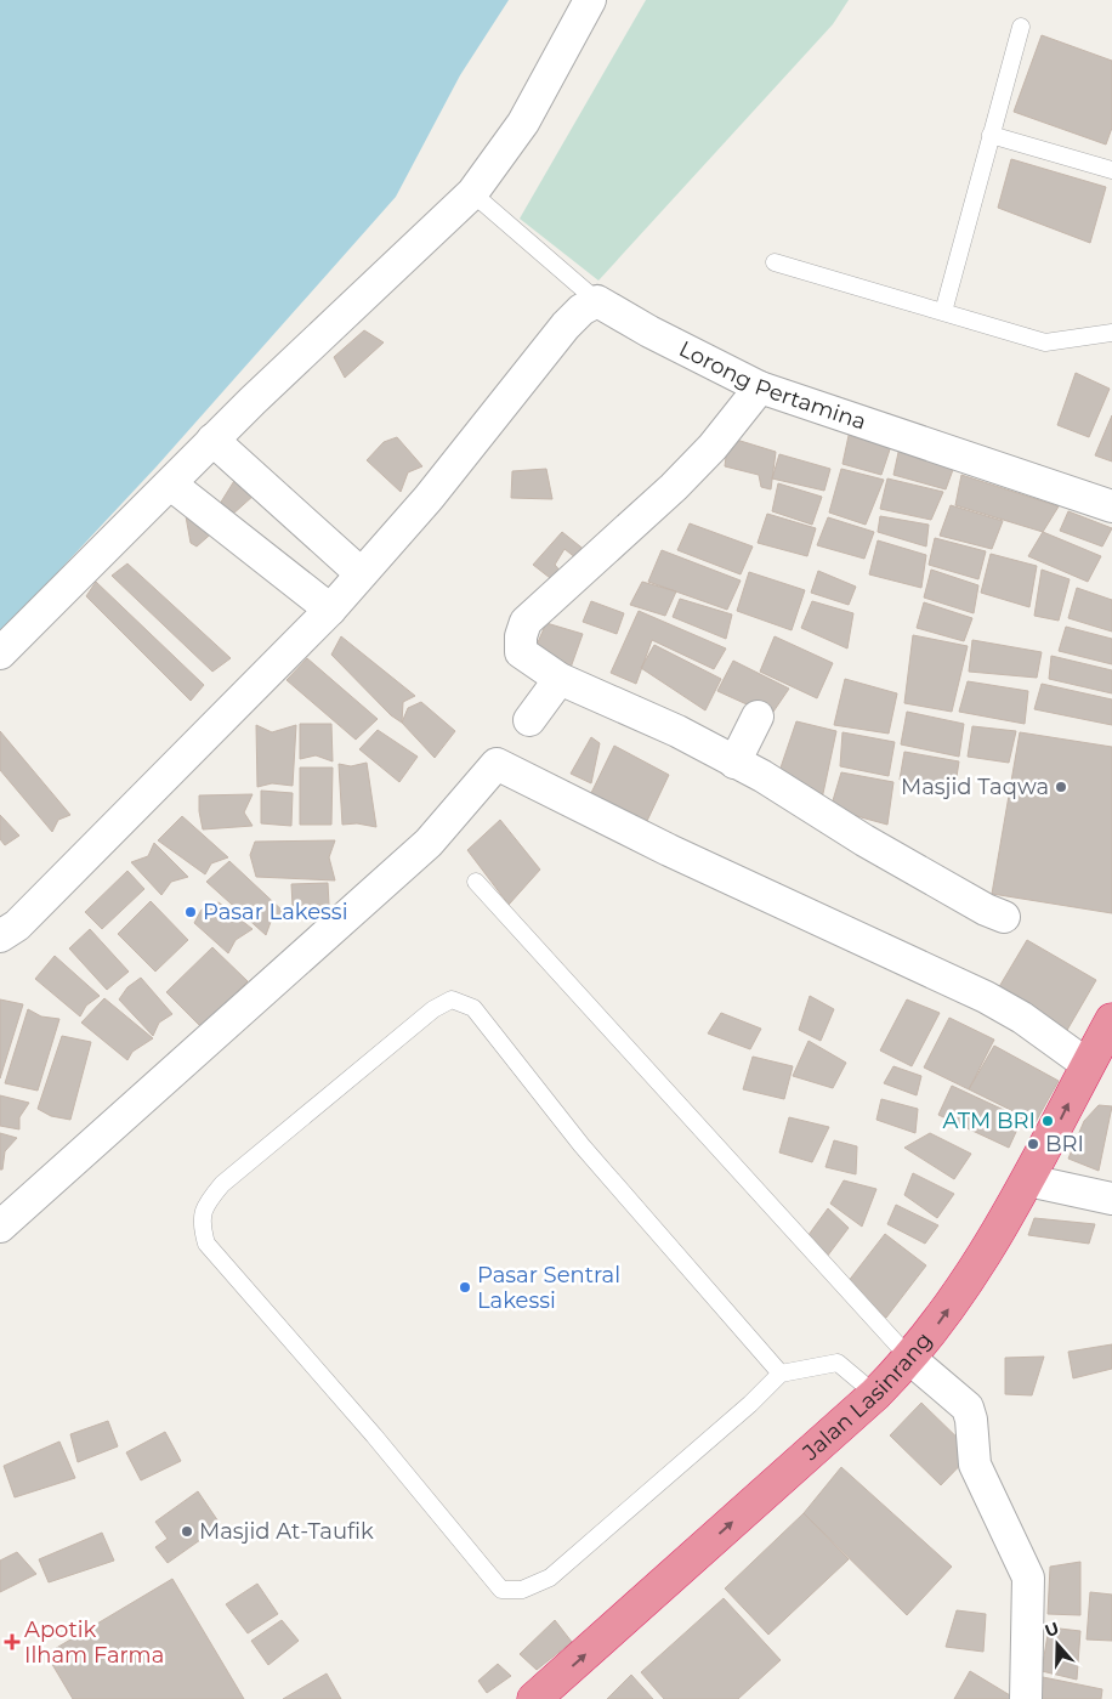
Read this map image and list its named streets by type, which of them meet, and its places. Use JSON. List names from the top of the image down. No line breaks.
{"streets":{"highway":["Jalan Lasinrang"],"street":["Lorong Pertamina"]},"one_way":["Jalan Lasinrang"],"places":{"other":["Masjid Taqwa","Pasar Lakessi","ATM BRI","BRI","Pasar Sentral Lakessi","Masjid At-Taufik"],"health":["Apotik Ilham Farma"]},"north":"top"}
